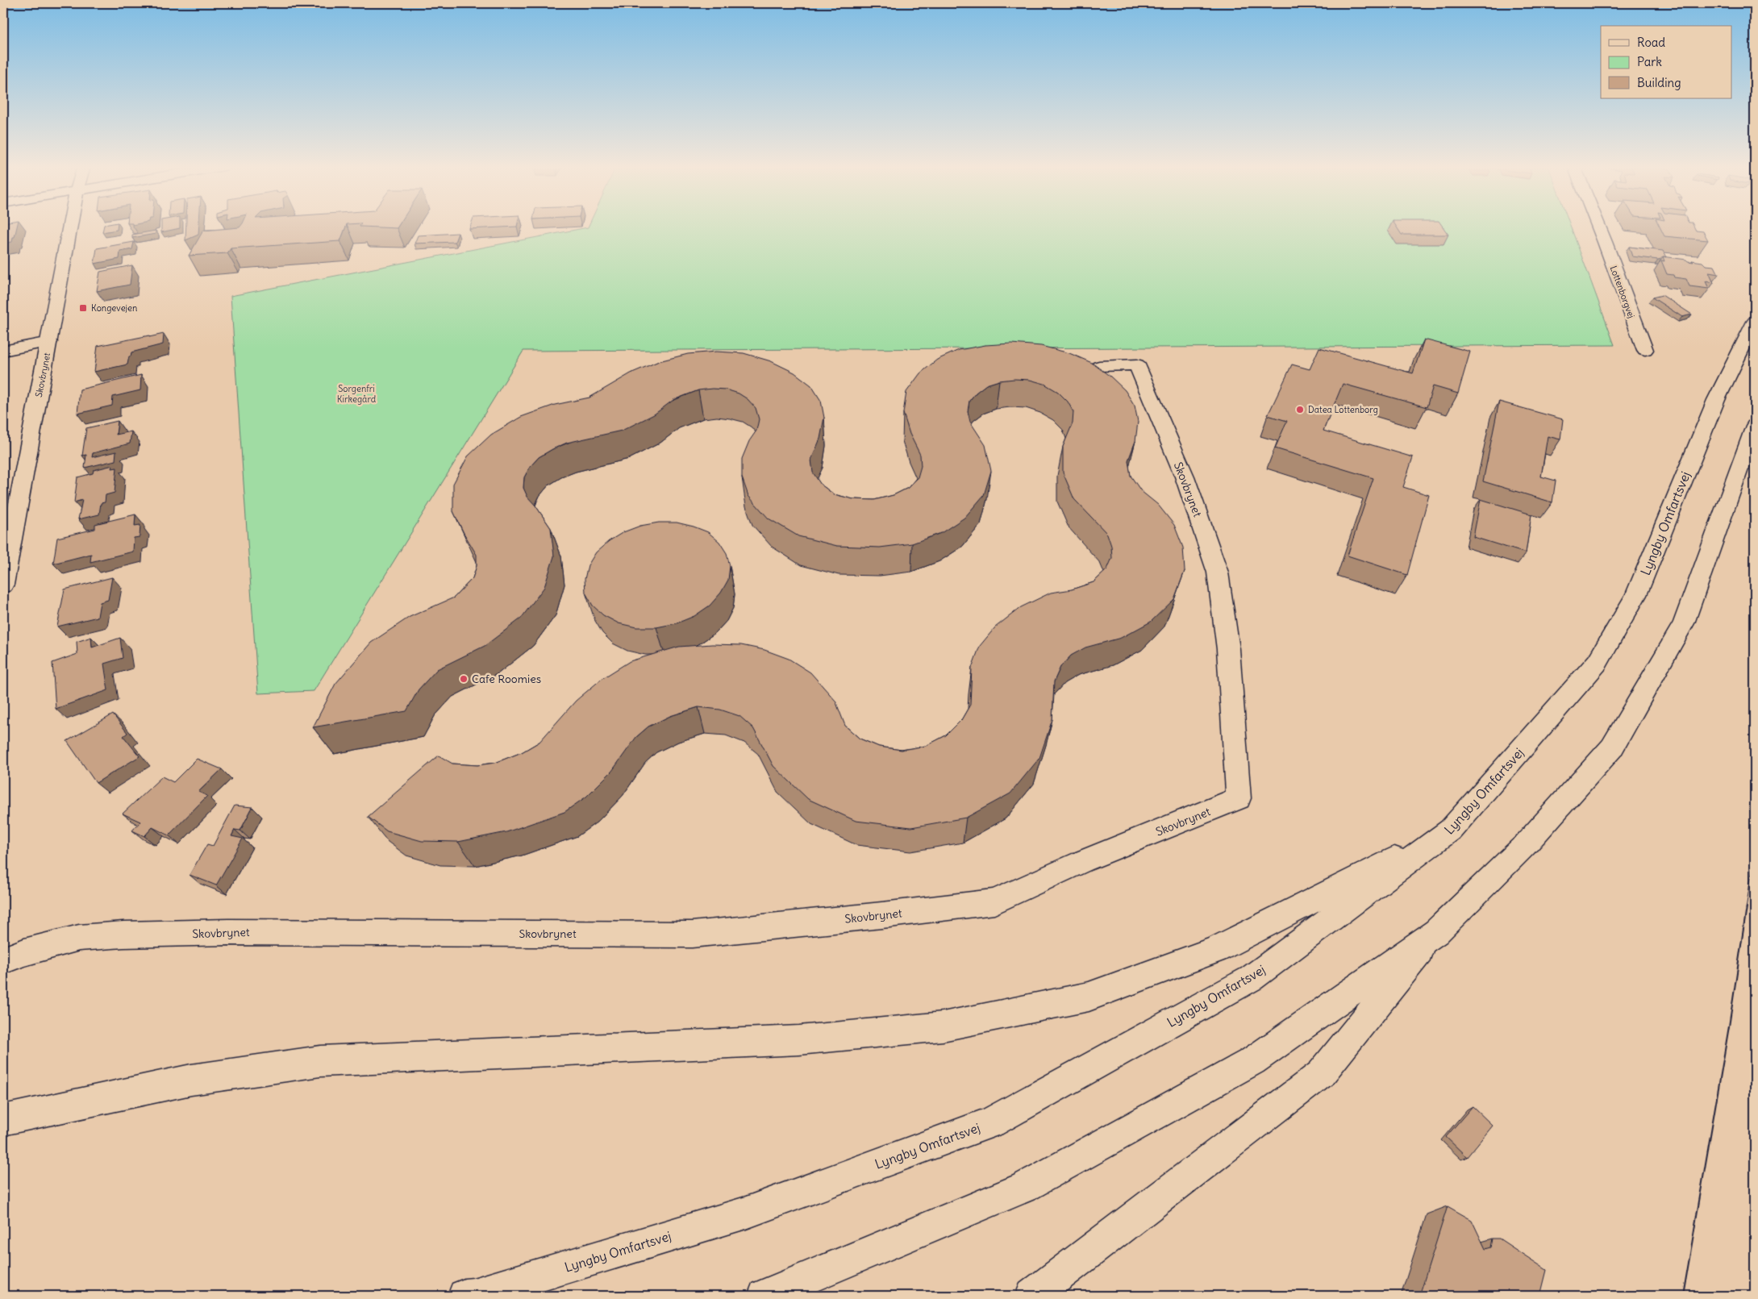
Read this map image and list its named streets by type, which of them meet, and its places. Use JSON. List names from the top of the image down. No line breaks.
{"streets":{"main road":["Lottenborgvej","Skovbrynet","Lyngby Omfartsvej"]},"parks":["Sorgenfri Kirkegård"],"places":{"transit":["Kongevejen"],"other":["Datea Lottenborg","Cafe Roomies"]},"legend":["Road","Park","Building"]}
